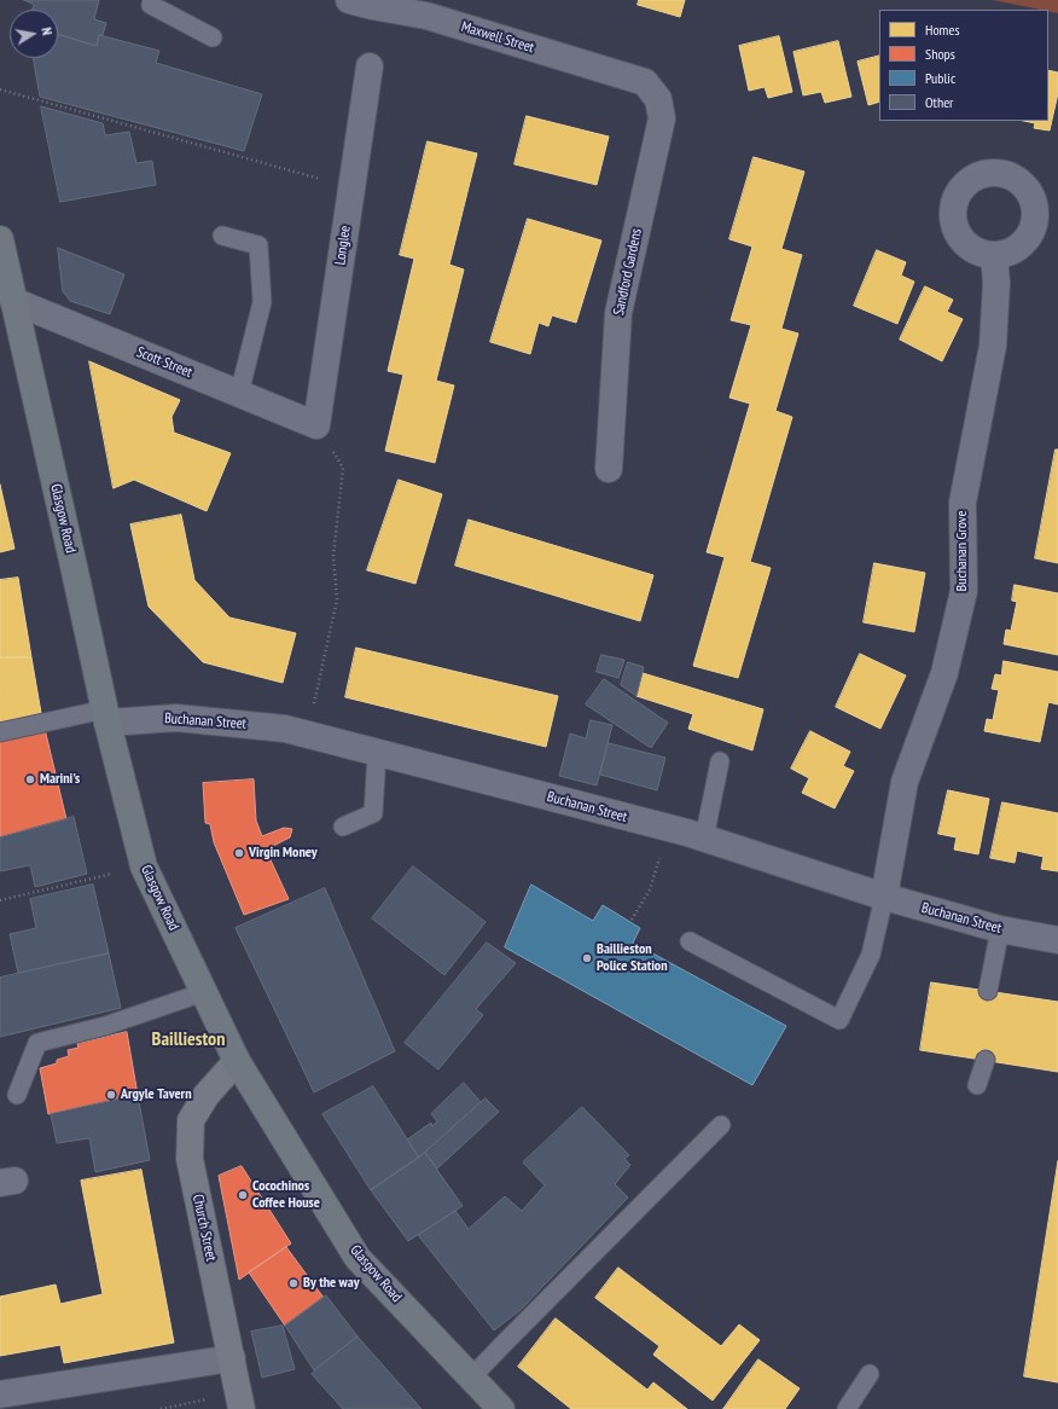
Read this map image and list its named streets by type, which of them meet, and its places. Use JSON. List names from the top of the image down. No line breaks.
{"streets":{"main road":["Glasgow Road"],"street":["Maxwell Street","Longlee","Sandford Gardens","Scott Street","Buchanan Grove","Buchanan Street","Church Street"]},"crossings":[["Maxwell Street","Sandford Gardens"],["Longlee","Scott Street"],["Scott Street","Glasgow Road"],["Glasgow Road","Buchanan Street"],["Glasgow Road","Church Street"],["Buchanan Grove","Buchanan Street"]],"districts":["Baillieston"],"places":["Marini's","Virgin Money","Baillieston Police Station","Argyle Tavern","Cocochinos Coffee House","By the way"],"legend":["Homes","Shops","Public","Other"],"north":"right"}
